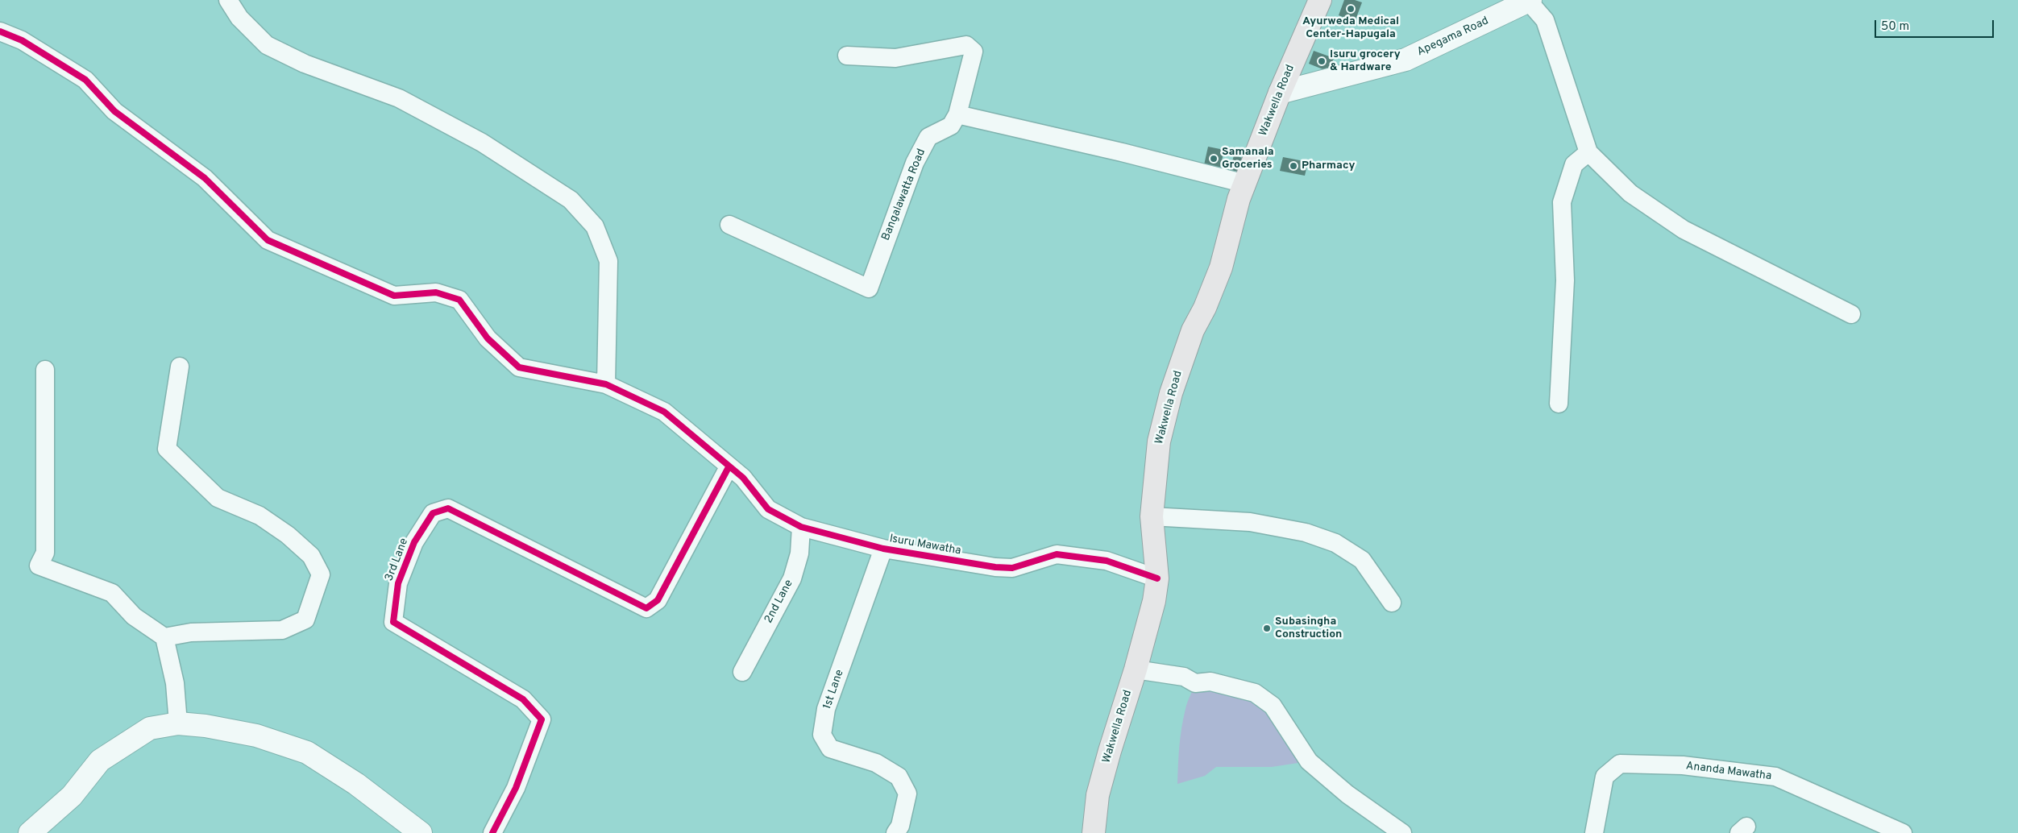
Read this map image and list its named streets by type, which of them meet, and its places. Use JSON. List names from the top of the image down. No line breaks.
{"streets":{"main road":["Wakwella Road"],"street":["Apegama Road","Bangalawatta Road","Isuru Mawatha","3rd Lane","2nd Lane","1st Lane","Ananda Mawatha"]},"crossings":[["Apegama Road","Wakwella Road"],["Wakwella Road","Isuru Mawatha"],["Isuru Mawatha","3rd Lane"],["Isuru Mawatha","2nd Lane"],["Isuru Mawatha","1st Lane"]],"places":["Ayurweda Medical Center-Hapugala","Isuru grocery & Hardware","Samanala Groceries","Pharmacy","Subasingha Construction"],"scale_bar":"50 m"}
